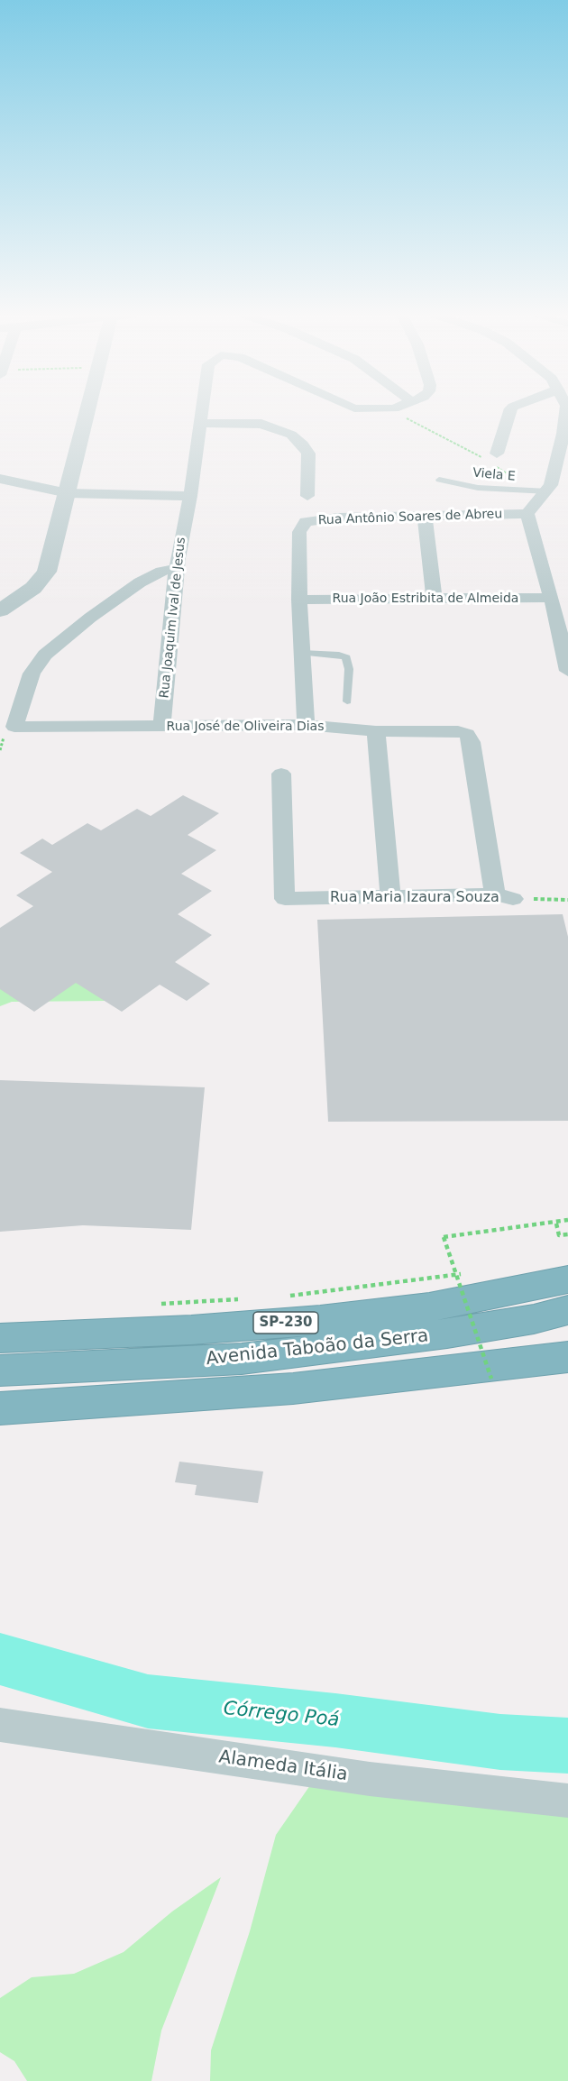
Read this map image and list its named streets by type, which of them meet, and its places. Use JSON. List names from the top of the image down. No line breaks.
{"streets":{"highway":["SP-230","Avenida Taboão da Serra"],"street":["Rua Antônio Soares de Abreu","Rua João Estribita de Almeida","Rua Joaquim Ival de Jesus","Rua José de Oliveira Dias","Rua Maria Izaura Souza","Alameda Itália"],"lane":["Viela E"]},"crossings":[["Rua Joaquim Ival de Jesus","Rua José de Oliveira Dias"],["Rua José de Oliveira Dias","Rua Maria Izaura Souza"]],"water":["Córrego Poá"]}
